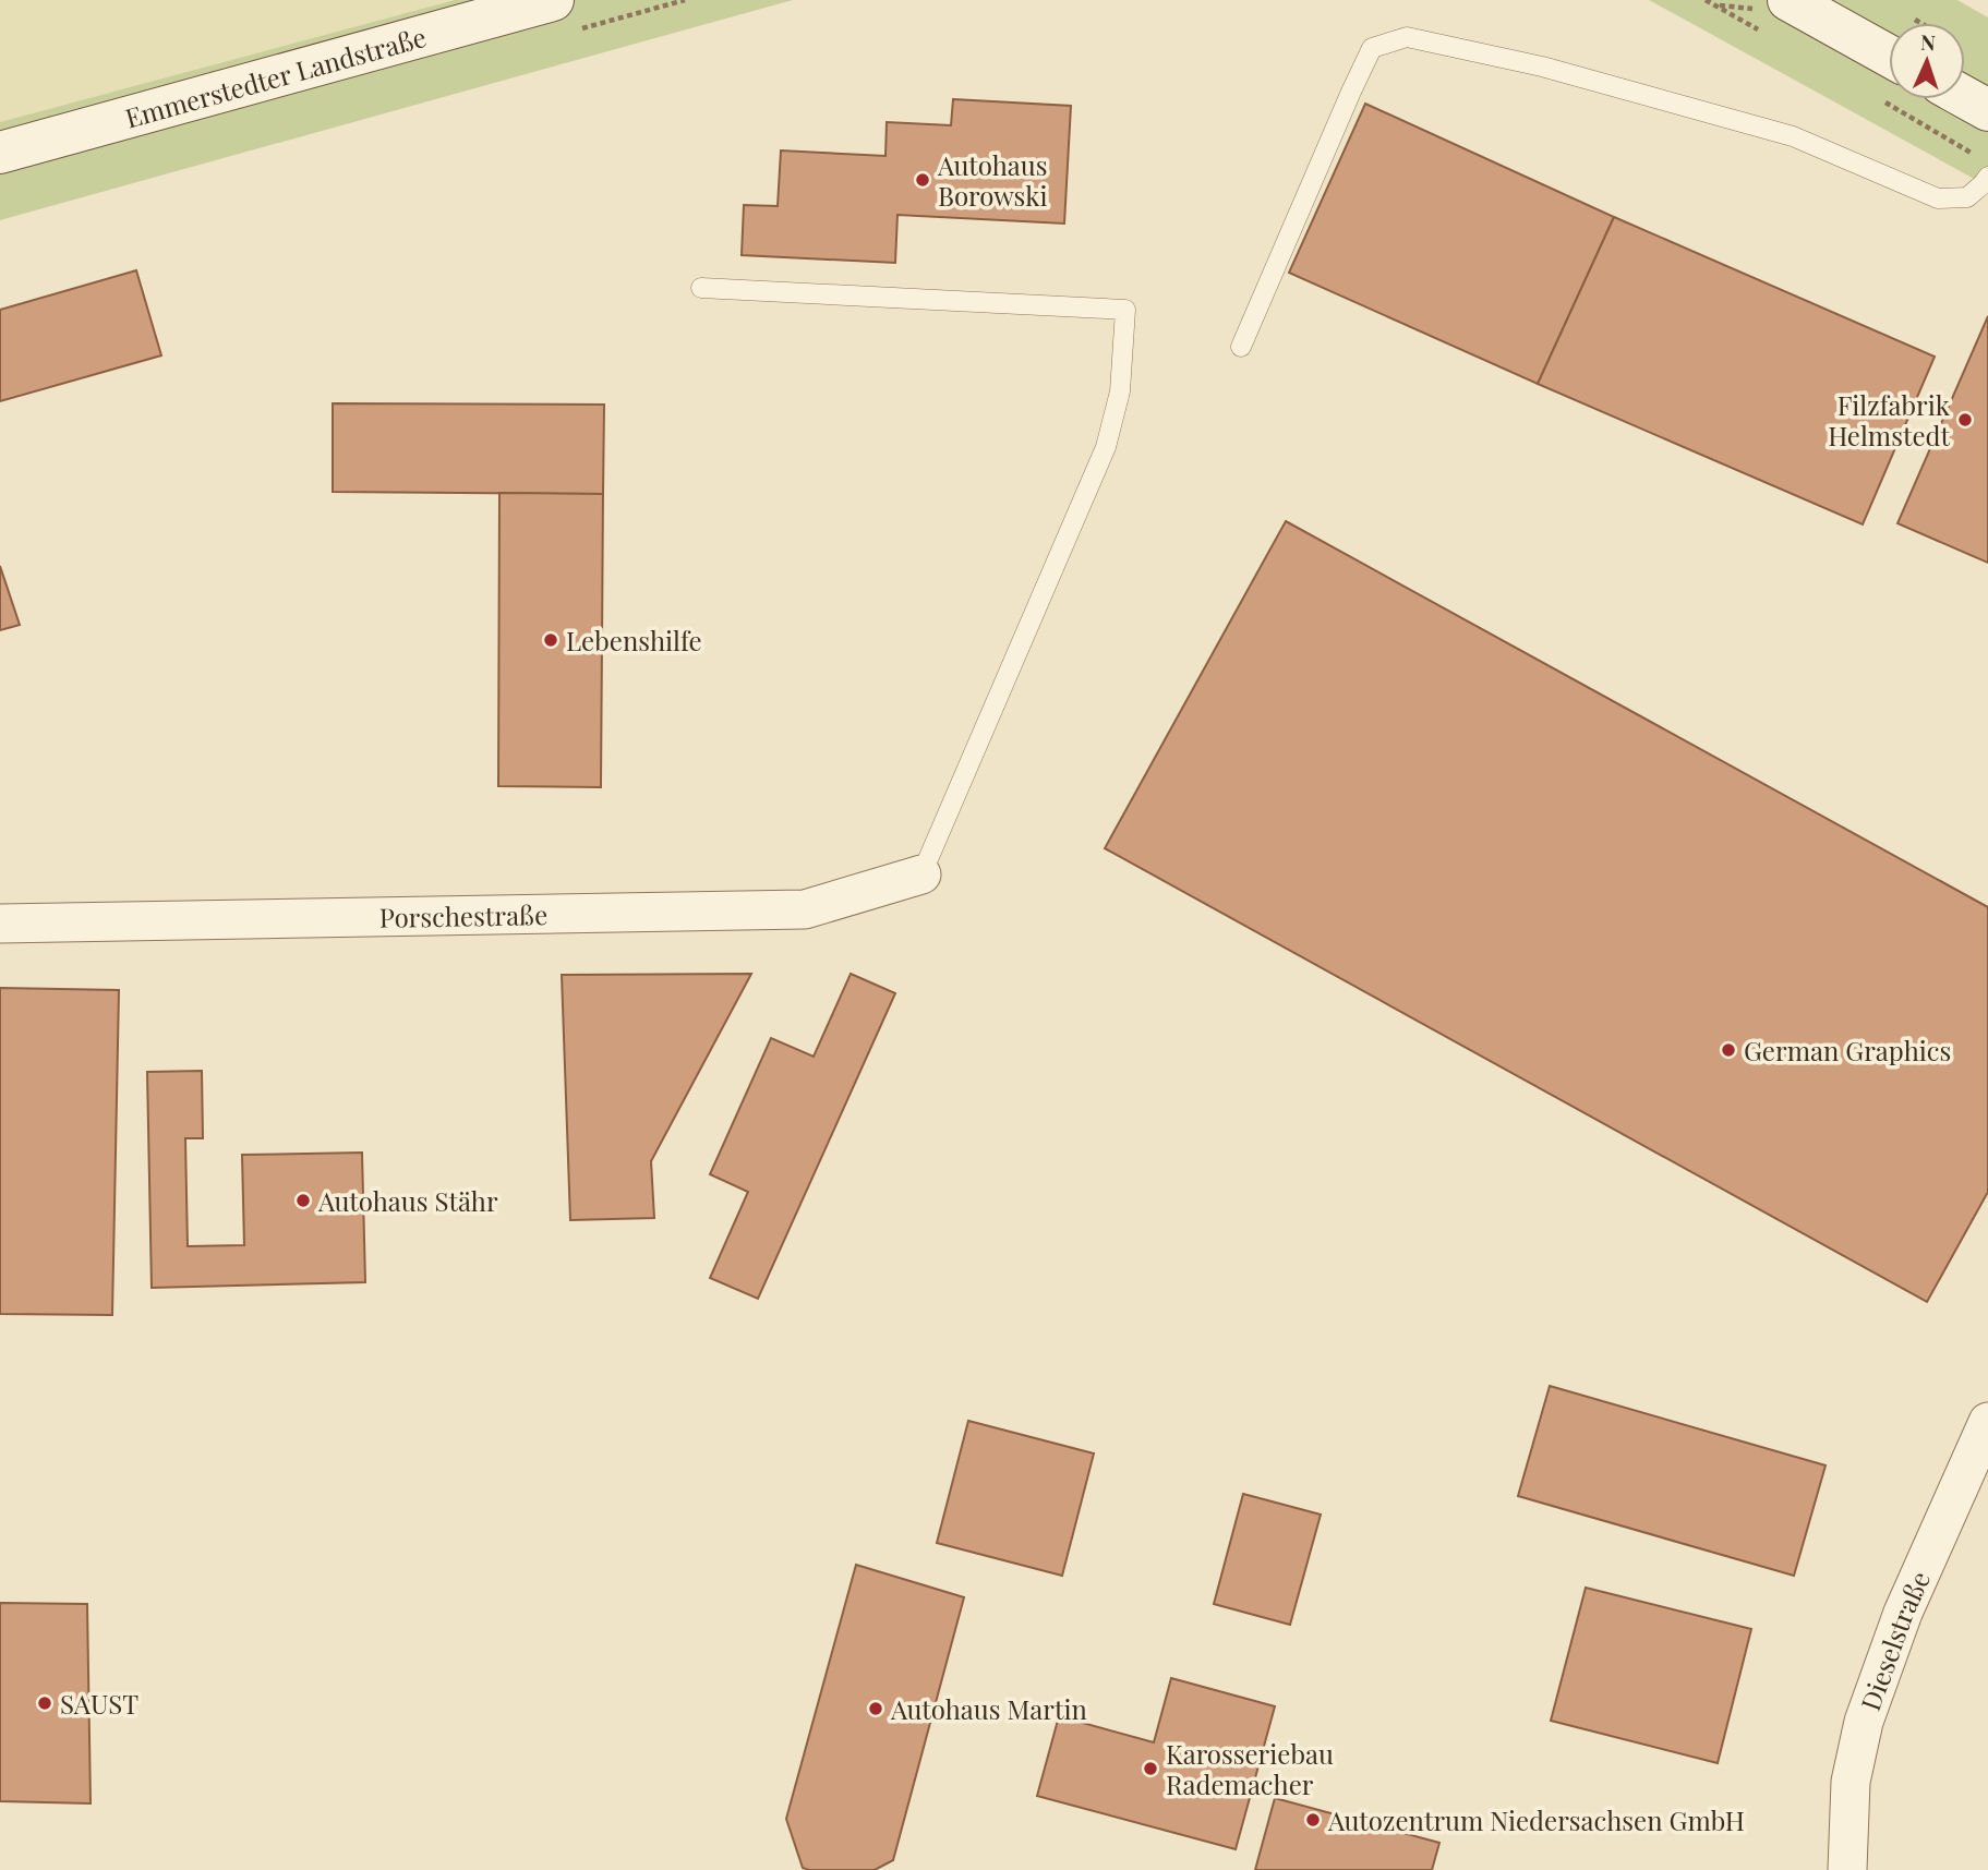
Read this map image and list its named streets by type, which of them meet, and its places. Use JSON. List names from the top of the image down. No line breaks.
{"streets":{"main road":["Emmerstedter Landstraße"],"street":["Porschestraße","Dieselstraße"]},"places":["Autohaus Borowski","Filzfabrik Helmstedt","Lebenshilfe","German Graphics","Autohaus Stähr","SAUST","Autohaus Martin","Karosseriebau Rademacher","Autozentrum Niedersachsen GmbH"],"north":"top"}
